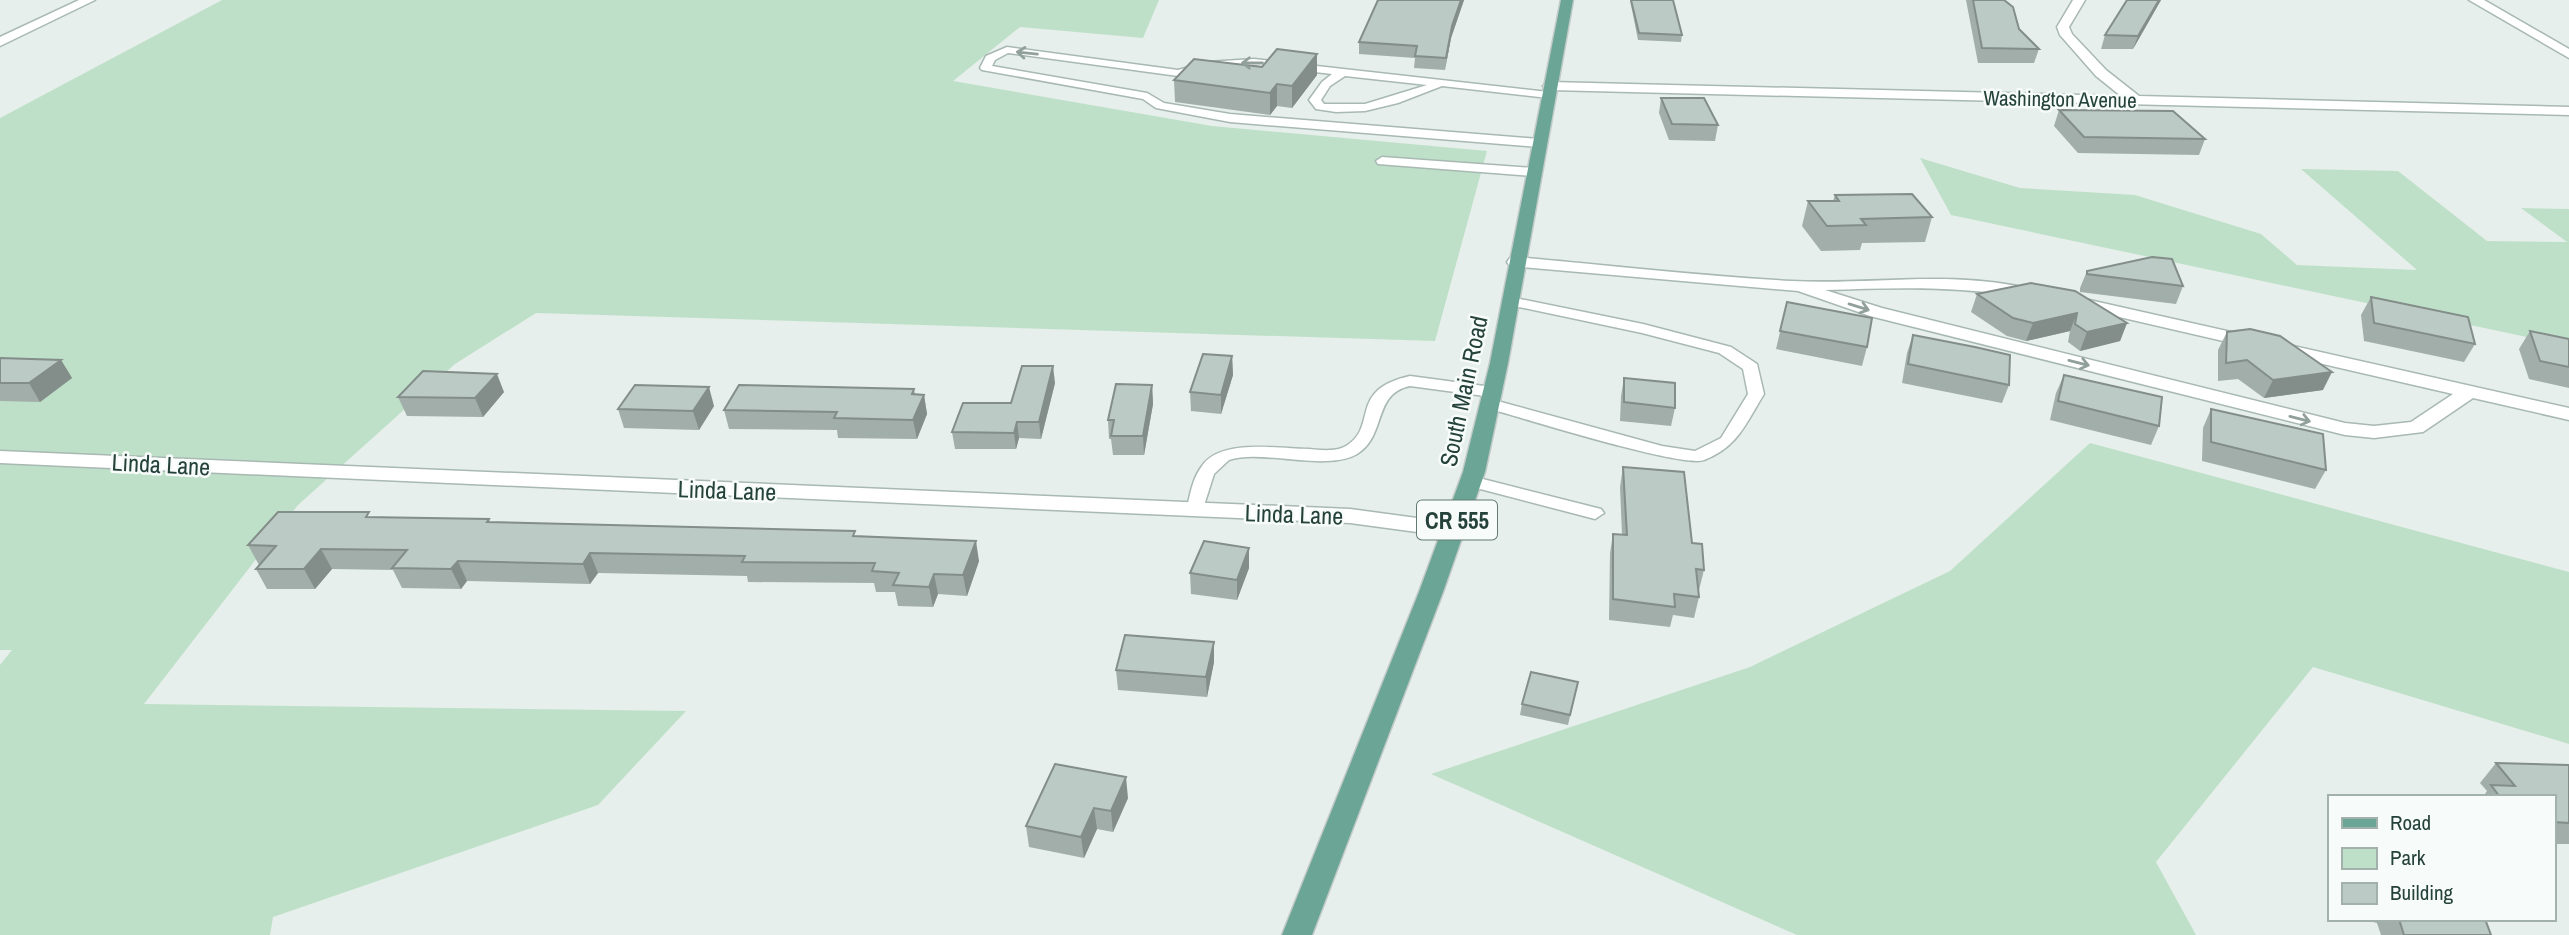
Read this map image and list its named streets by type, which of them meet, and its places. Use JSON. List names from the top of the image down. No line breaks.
{"streets":{"main road":["South Main Road","CR 555"],"street":["Washington Avenue","Linda Lane"]},"crossings":[["Washington Avenue","South Main Road"],["South Main Road","Linda Lane"]],"legend":["Road","Park","Building"]}
